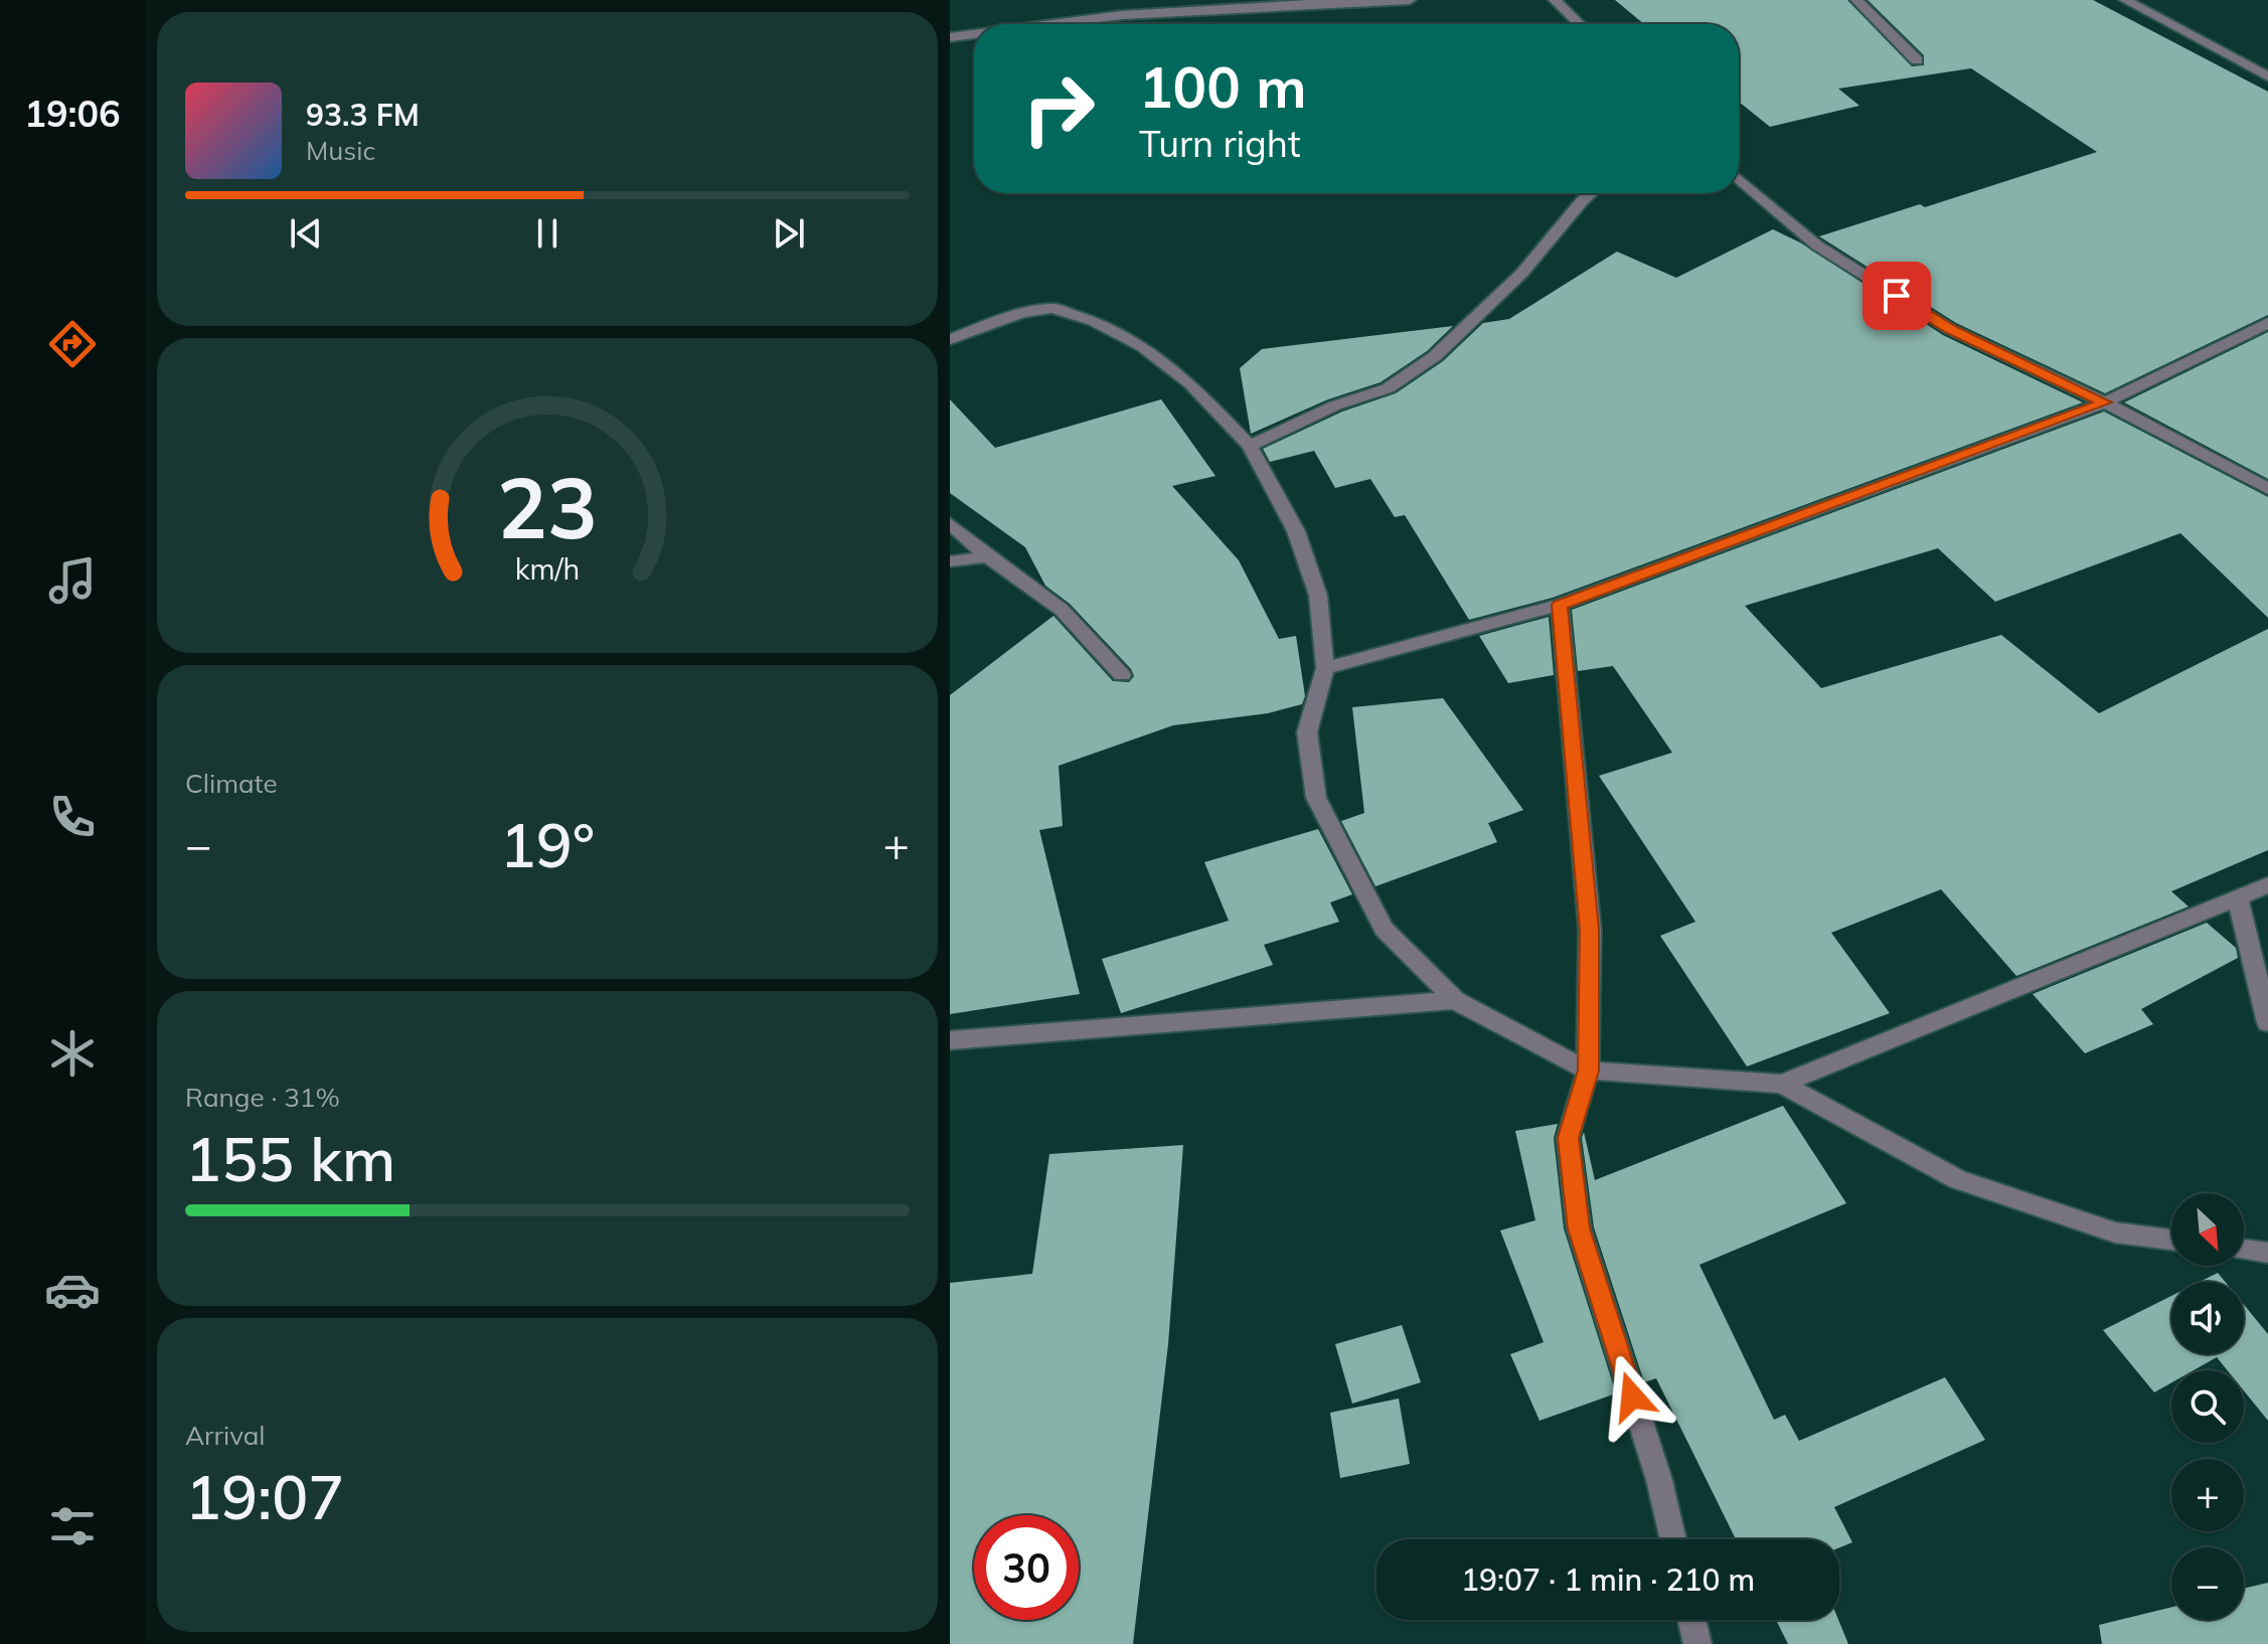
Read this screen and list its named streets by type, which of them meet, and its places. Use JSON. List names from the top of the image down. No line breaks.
{"north":"bottom right","page":{"tabs":"19:06","turn":["100 m","Turn right"],"song":["93.3 FM","Music"],"tile":["Climate",["Range · 31%","155 km"],["Arrival","19:07"]],"heat":["−","19°","+"],"map_buttons":["+","−"],"limit":"30","trip":"19:07 · 1 min · 210 m","gauge":["23","km/h"]}}
